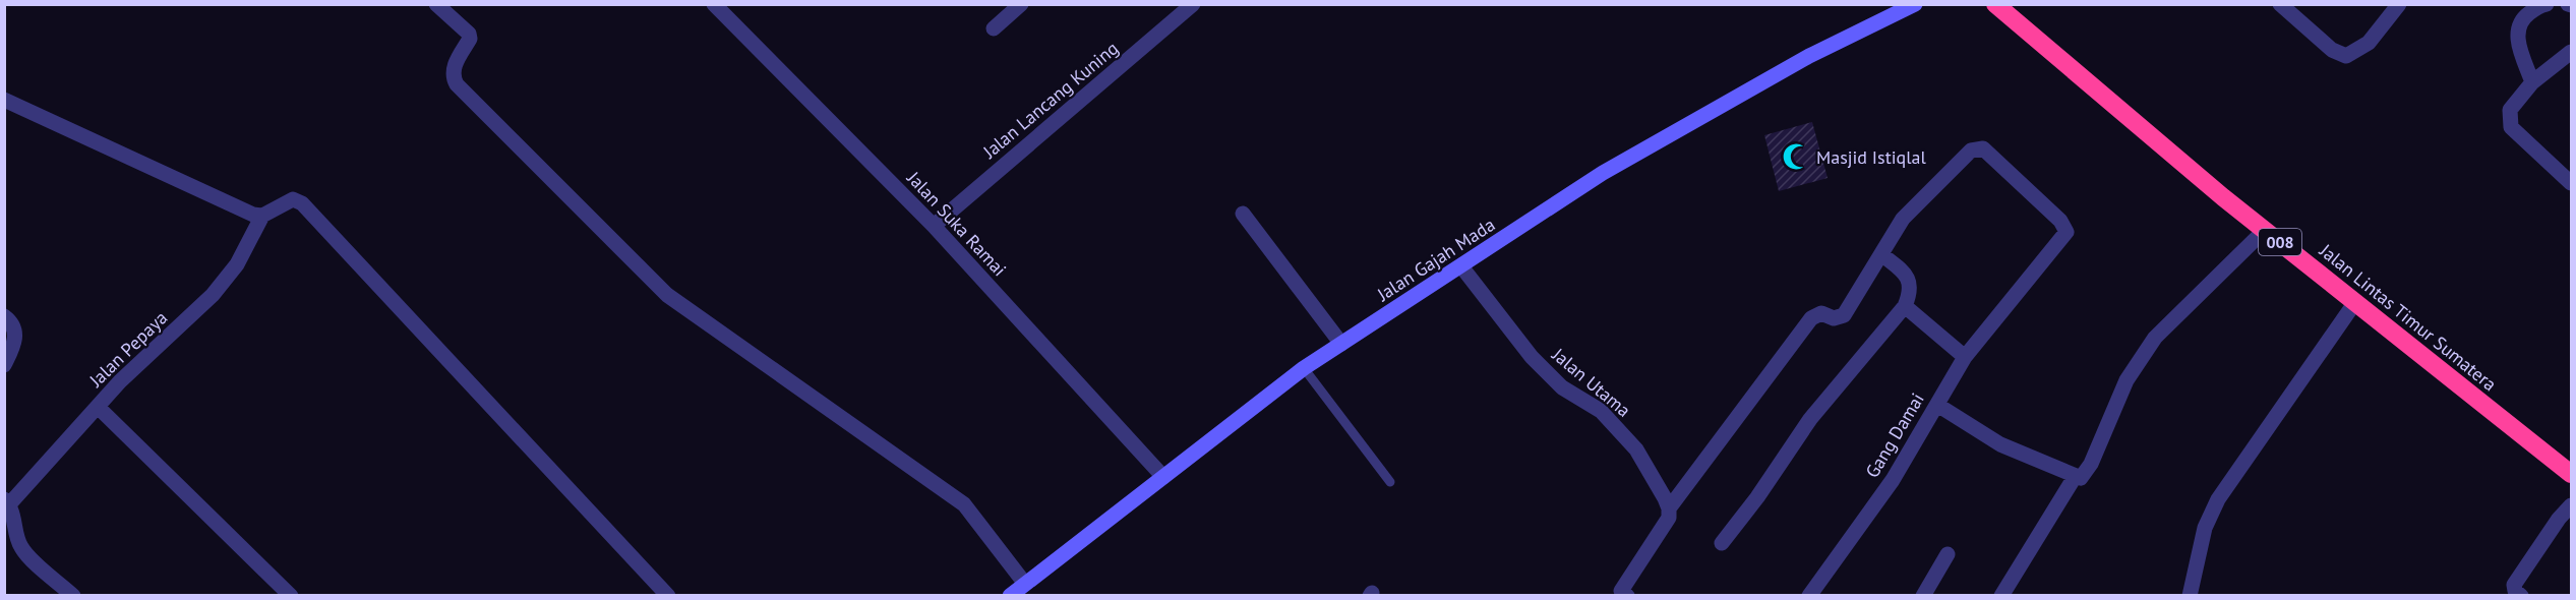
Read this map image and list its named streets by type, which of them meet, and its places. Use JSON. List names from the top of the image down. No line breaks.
{"streets":{"highway":["008","Jalan Lintas Timur Sumatera"],"street":["Jalan Lancang Kuning","Jalan Suka Ramai","Jalan Gajah Mada","Jalan Pepaya","Jalan Utama","Gang Damai"]},"crossings":[["Jalan Lancang Kuning","Jalan Suka Ramai"],["Jalan Suka Ramai","Jalan Gajah Mada"],["Jalan Gajah Mada","Jalan Utama"]],"places":{"mosque":["Masjid Istiqlal"]}}
